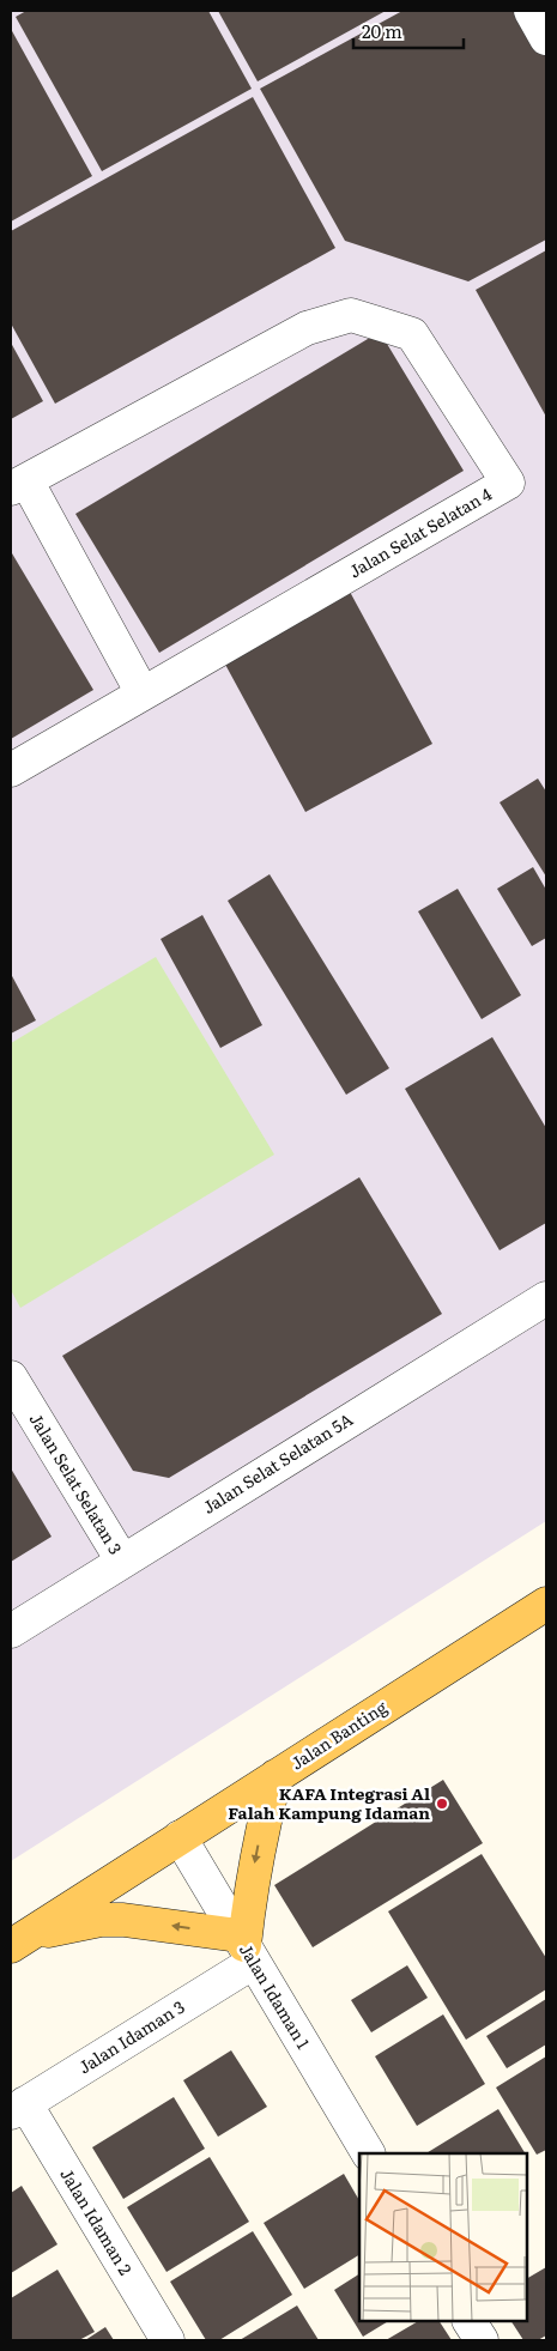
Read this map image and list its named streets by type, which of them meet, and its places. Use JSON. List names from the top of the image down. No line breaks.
{"streets":{"main road":["Jalan Banting"],"street":["Jalan Selat Selatan 4","Jalan Selat Selatan 5A","Jalan Selat Selatan 3","Jalan Idaman 1","Jalan Idaman 3","Jalan Idaman 2"]},"crossings":[["Jalan Selat Selatan 5A","Jalan Selat Selatan 3"],["Jalan Banting","Jalan Idaman 1"],["Jalan Idaman 1","Jalan Idaman 3"],["Jalan Idaman 3","Jalan Idaman 2"]],"places":["KAFA Integrasi Al Falah Kampung Idaman"],"scale_bar":"20 m"}
